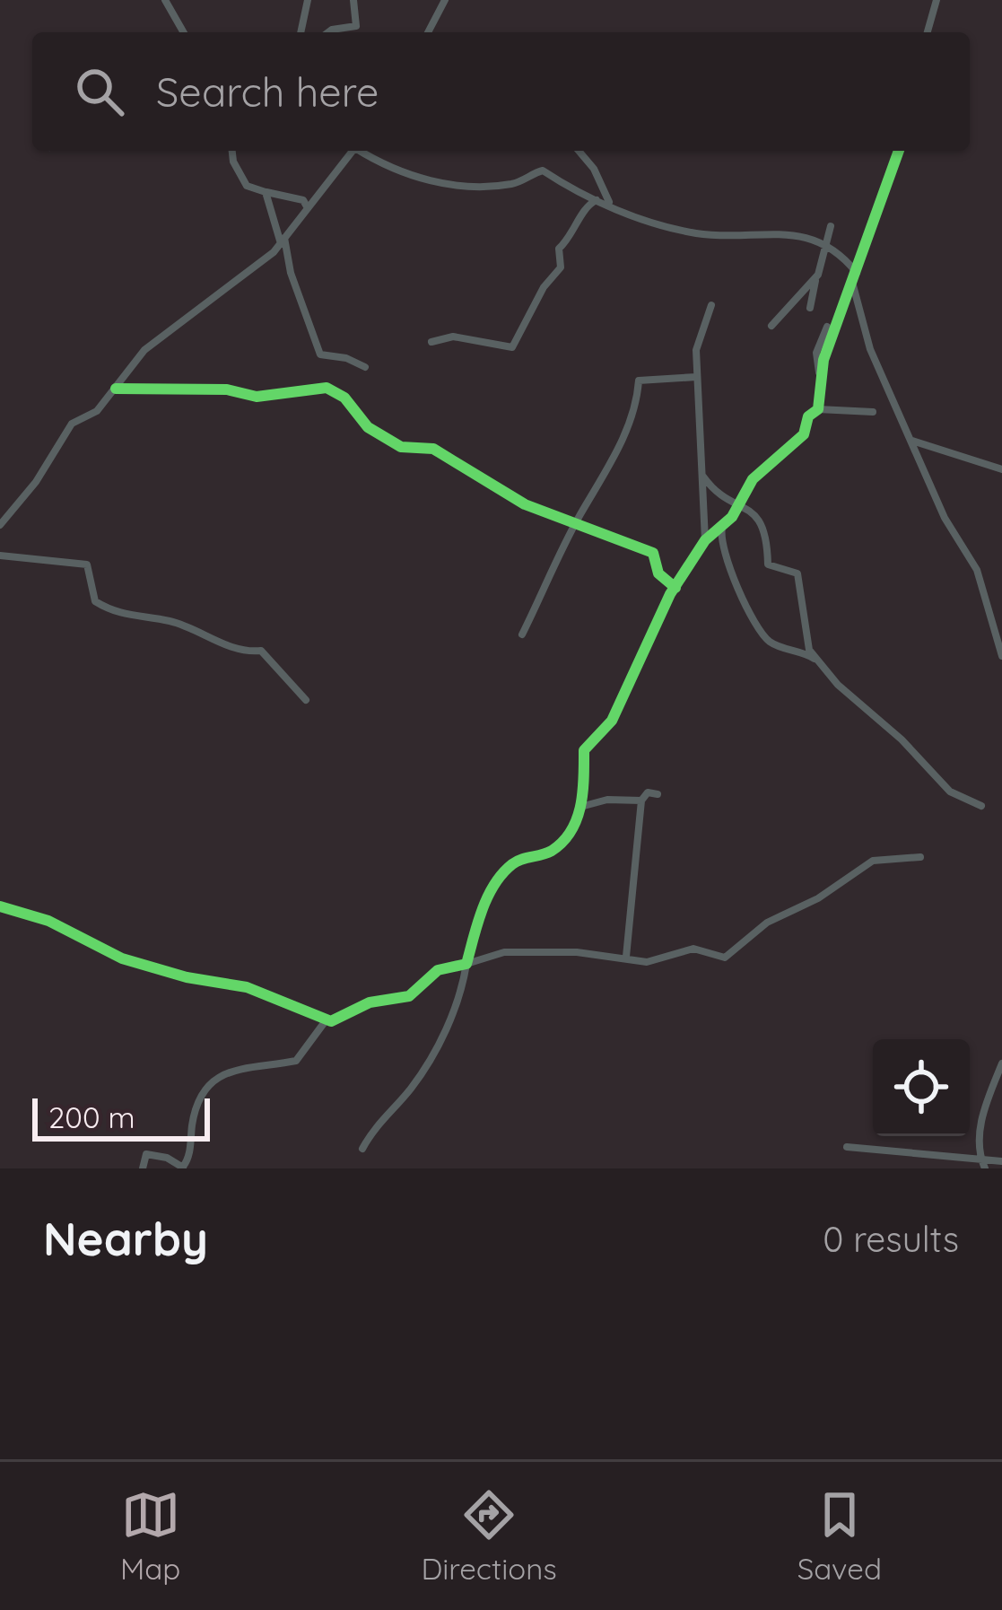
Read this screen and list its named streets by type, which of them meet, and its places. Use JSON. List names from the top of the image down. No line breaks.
{"scale_bar":"200 m","page":{"search":"Search here","scale":"200 m","heading":["Nearby","0 results"],"nav":["Map","Directions","Saved"]}}
